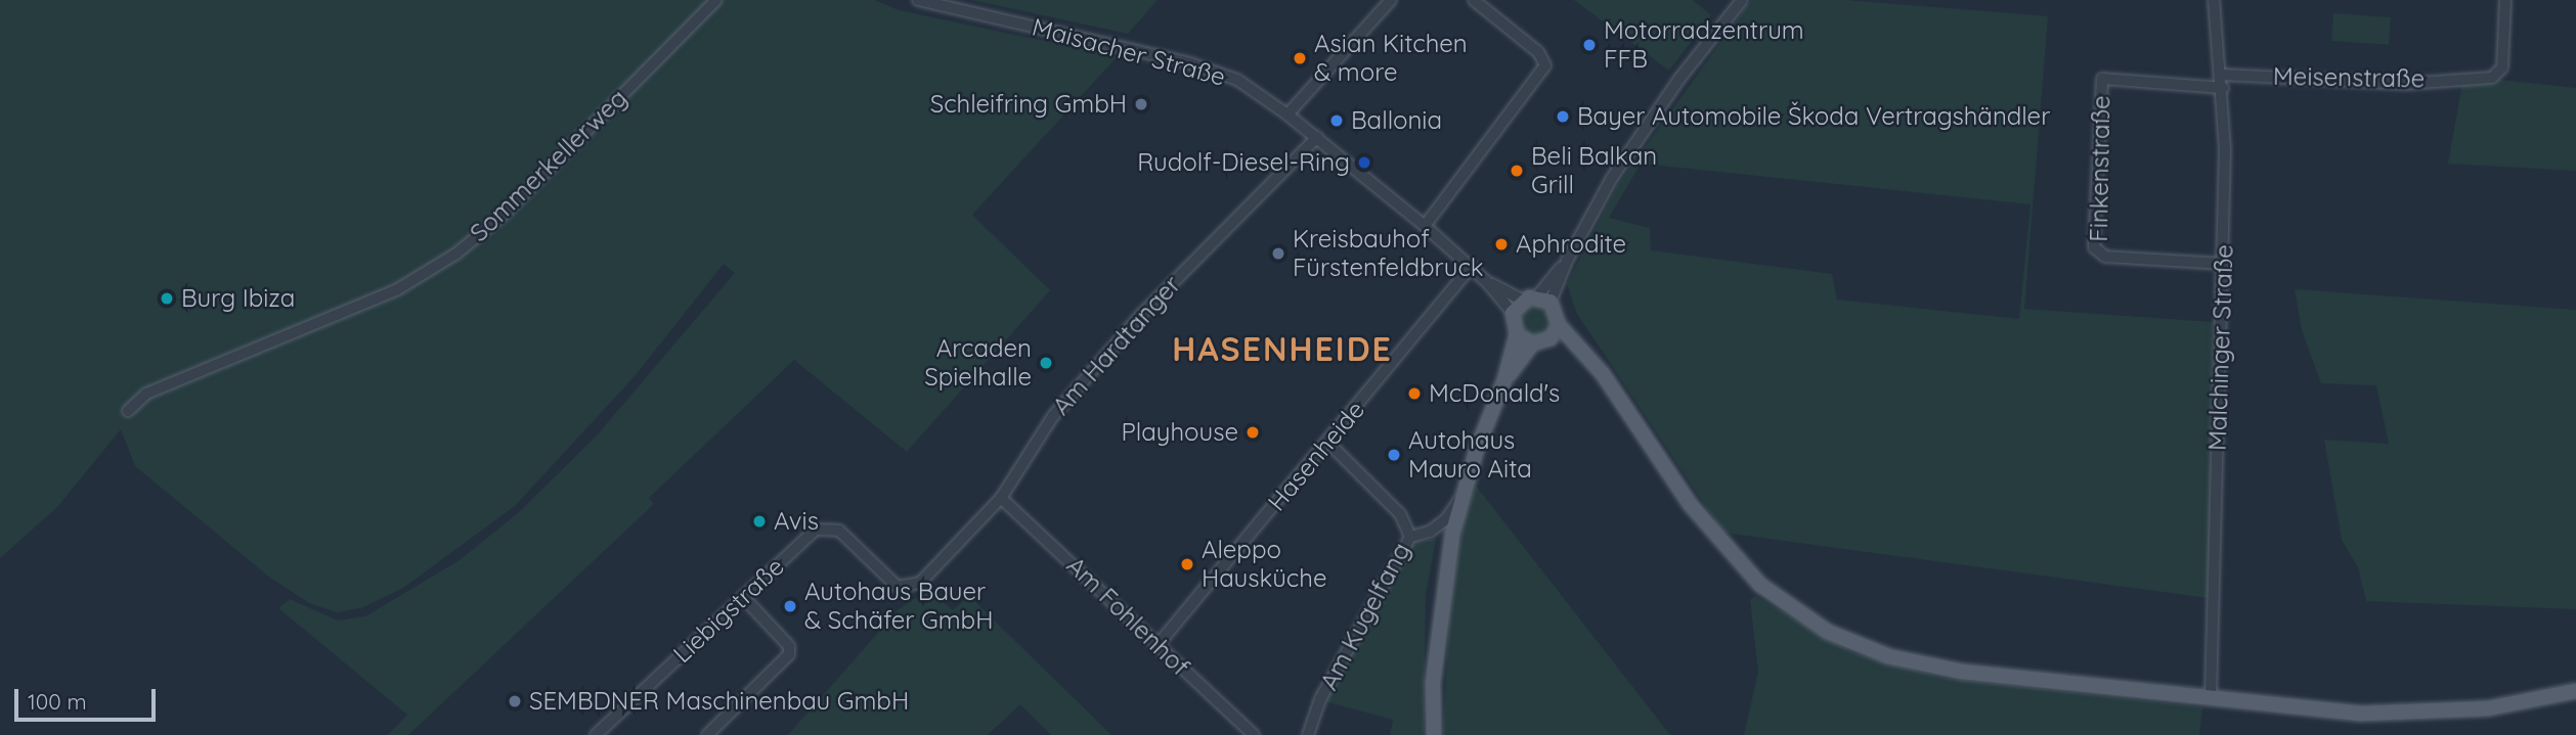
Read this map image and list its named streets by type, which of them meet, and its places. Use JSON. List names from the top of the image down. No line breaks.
{"streets":{"street":["Maisacher Straße","Meisenstraße","Sommerkellerweg","Finkenstraße","Am Hardtanger","Malchinger Straße","Hasenheide","Liebigstraße","Am Fohlenhof","Am Kugelfang"]},"crossings":[["Maisacher Straße","Am Hardtanger"],["Maisacher Straße","Hasenheide"],["Meisenstraße","Malchinger Straße"],["Finkenstraße","Malchinger Straße"],["Am Hardtanger","Liebigstraße"],["Am Hardtanger","Am Fohlenhof"],["Hasenheide","Am Fohlenhof"],["Hasenheide","Am Kugelfang"]],"districts":["HASENHEIDE"],"places":["Motorradzentrum FFB","Asian Kitchen & more","Schleifring GmbH","Bayer Automobile Škoda Vertragshändler","Ballonia","Rudolf-Diesel-Ring","Beli Balkan Grill","Aphrodite","Kreisbauhof Fürstenfeldbruck","Burg Ibiza","Arcaden Spielhalle","McDonald's","Playhouse","Autohaus Mauro Aita","Avis","Aleppo Hausküche","Autohaus Bauer & Schäfer GmbH","SEMBDNER Maschinenbau GmbH"],"scale_bar":"100 m"}
